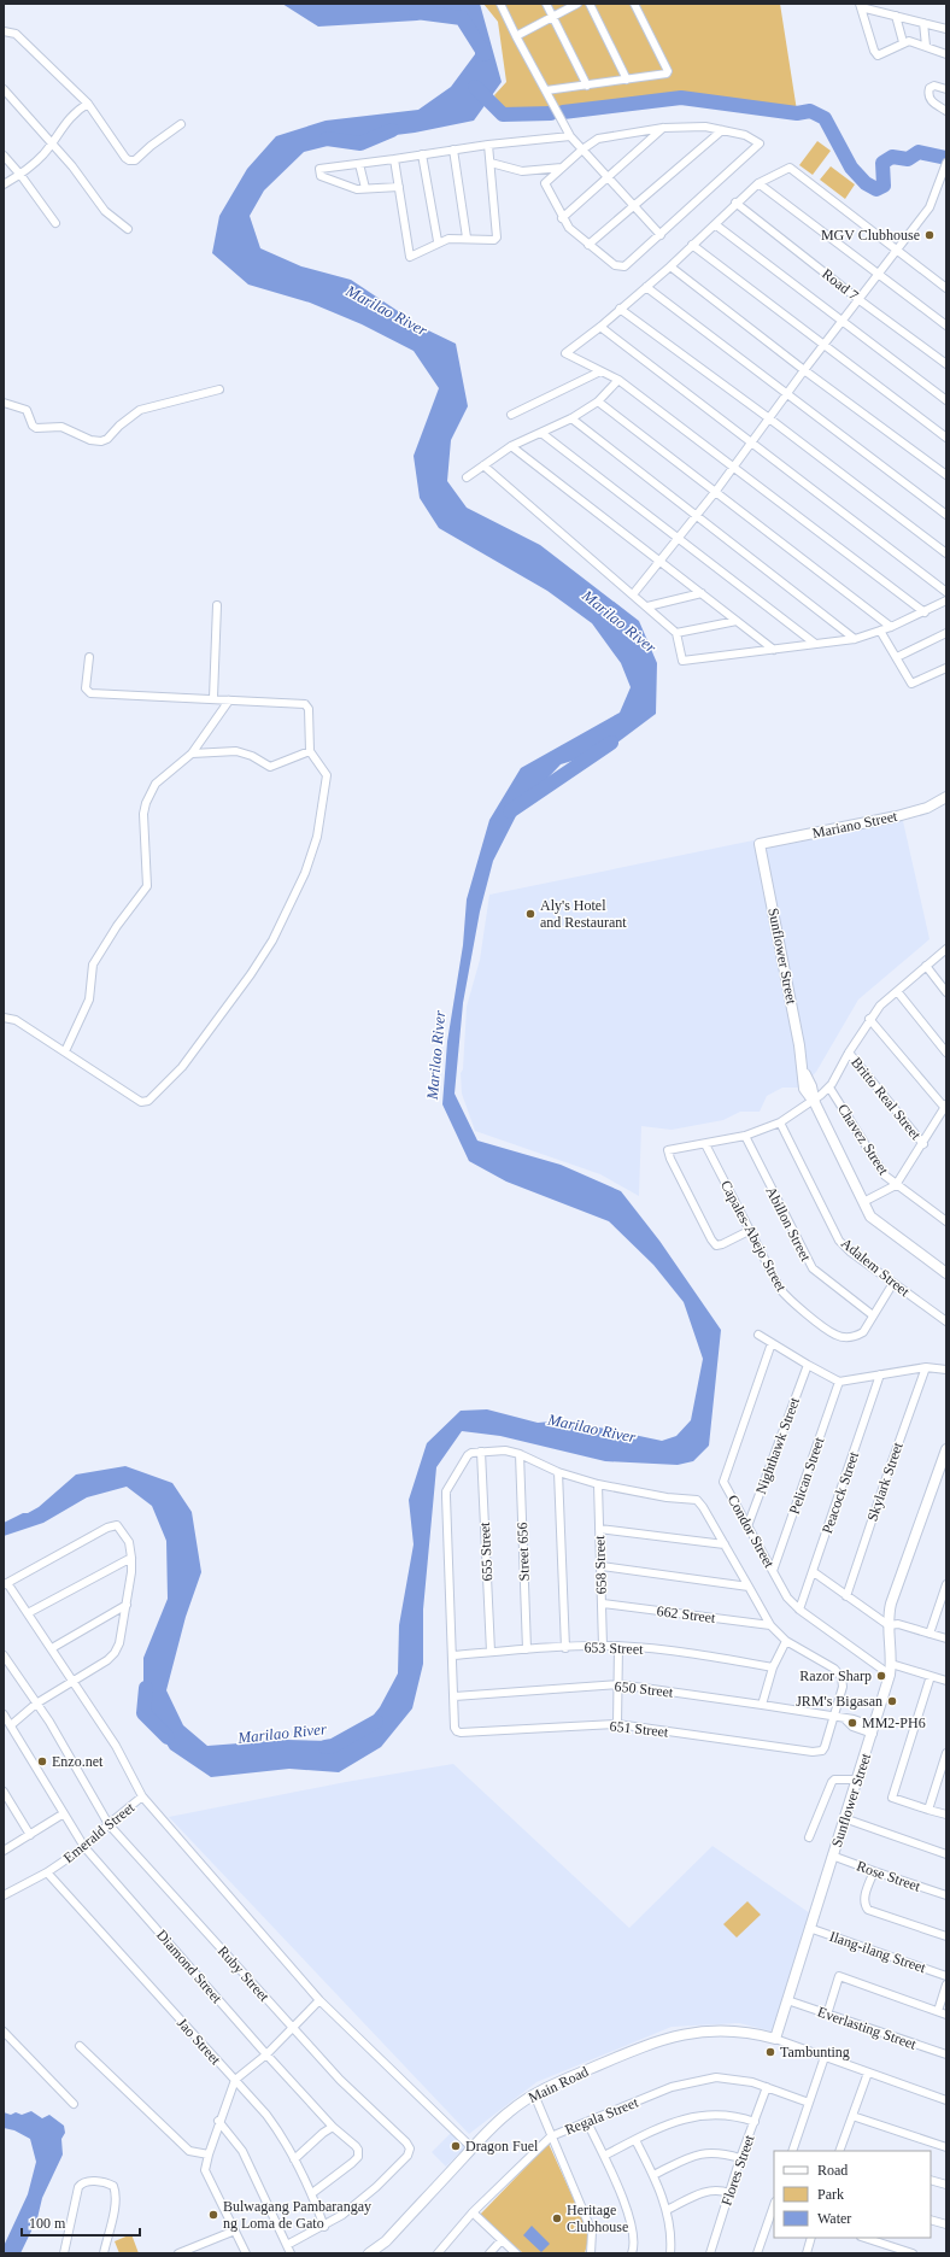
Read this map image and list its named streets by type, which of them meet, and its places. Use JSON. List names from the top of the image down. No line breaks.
{"streets":{"main road":["Mariano Street","Sunflower Street","Main Road"],"street":["Road 7","Britto Real Street","Chavez Street","Abillon Street","Capales-Abejo Street","Adalem Street","Nighthawk Street","Pelican Street","Skylark Street","Peacock Street","Condor Street","655 Street","Street 656","658 Street","662 Street","653 Street","650 Street","651 Street","Emerald Street","Rose Street","Ilang-ilang Street","Diamond Street","Ruby Street","Everlasting Street","Jao Street","Regala Street","Flores Street"]},"crossings":[["Mariano Street","Sunflower Street"],["Sunflower Street","Condor Street"],["Sunflower Street","650 Street"],["Sunflower Street","Rose Street"],["Sunflower Street","Ilang-ilang Street"],["Sunflower Street","Everlasting Street"],["Sunflower Street","Main Road"],["Abillon Street","Capales-Abejo Street"],["Capales-Abejo Street","Adalem Street"],["Nighthawk Street","Condor Street"],["Pelican Street","Condor Street"],["Peacock Street","Condor Street"],["655 Street","653 Street"],["655 Street","651 Street"],["Street 656","653 Street"],["658 Street","662 Street"],["658 Street","653 Street"],["653 Street","651 Street"],["650 Street","651 Street"],["Emerald Street","Diamond Street"],["Emerald Street","Ruby Street"],["Emerald Street","Jao Street"],["Diamond Street","Jao Street"],["Ruby Street","Jao Street"],["Regala Street","Flores Street"]],"water":["Marilao River"],"places":["MGV Clubhouse","Aly's Hotel and Restaurant","Razor Sharp","JRM's Bigasan","MM2-PH6","Enzo.net","Tambunting","Dragon Fuel","Bulwagang Pambarangay ng Loma de Gato","Heritage Clubhouse"],"legend":["Road","Park","Water"],"scale_bar":"100 m"}
